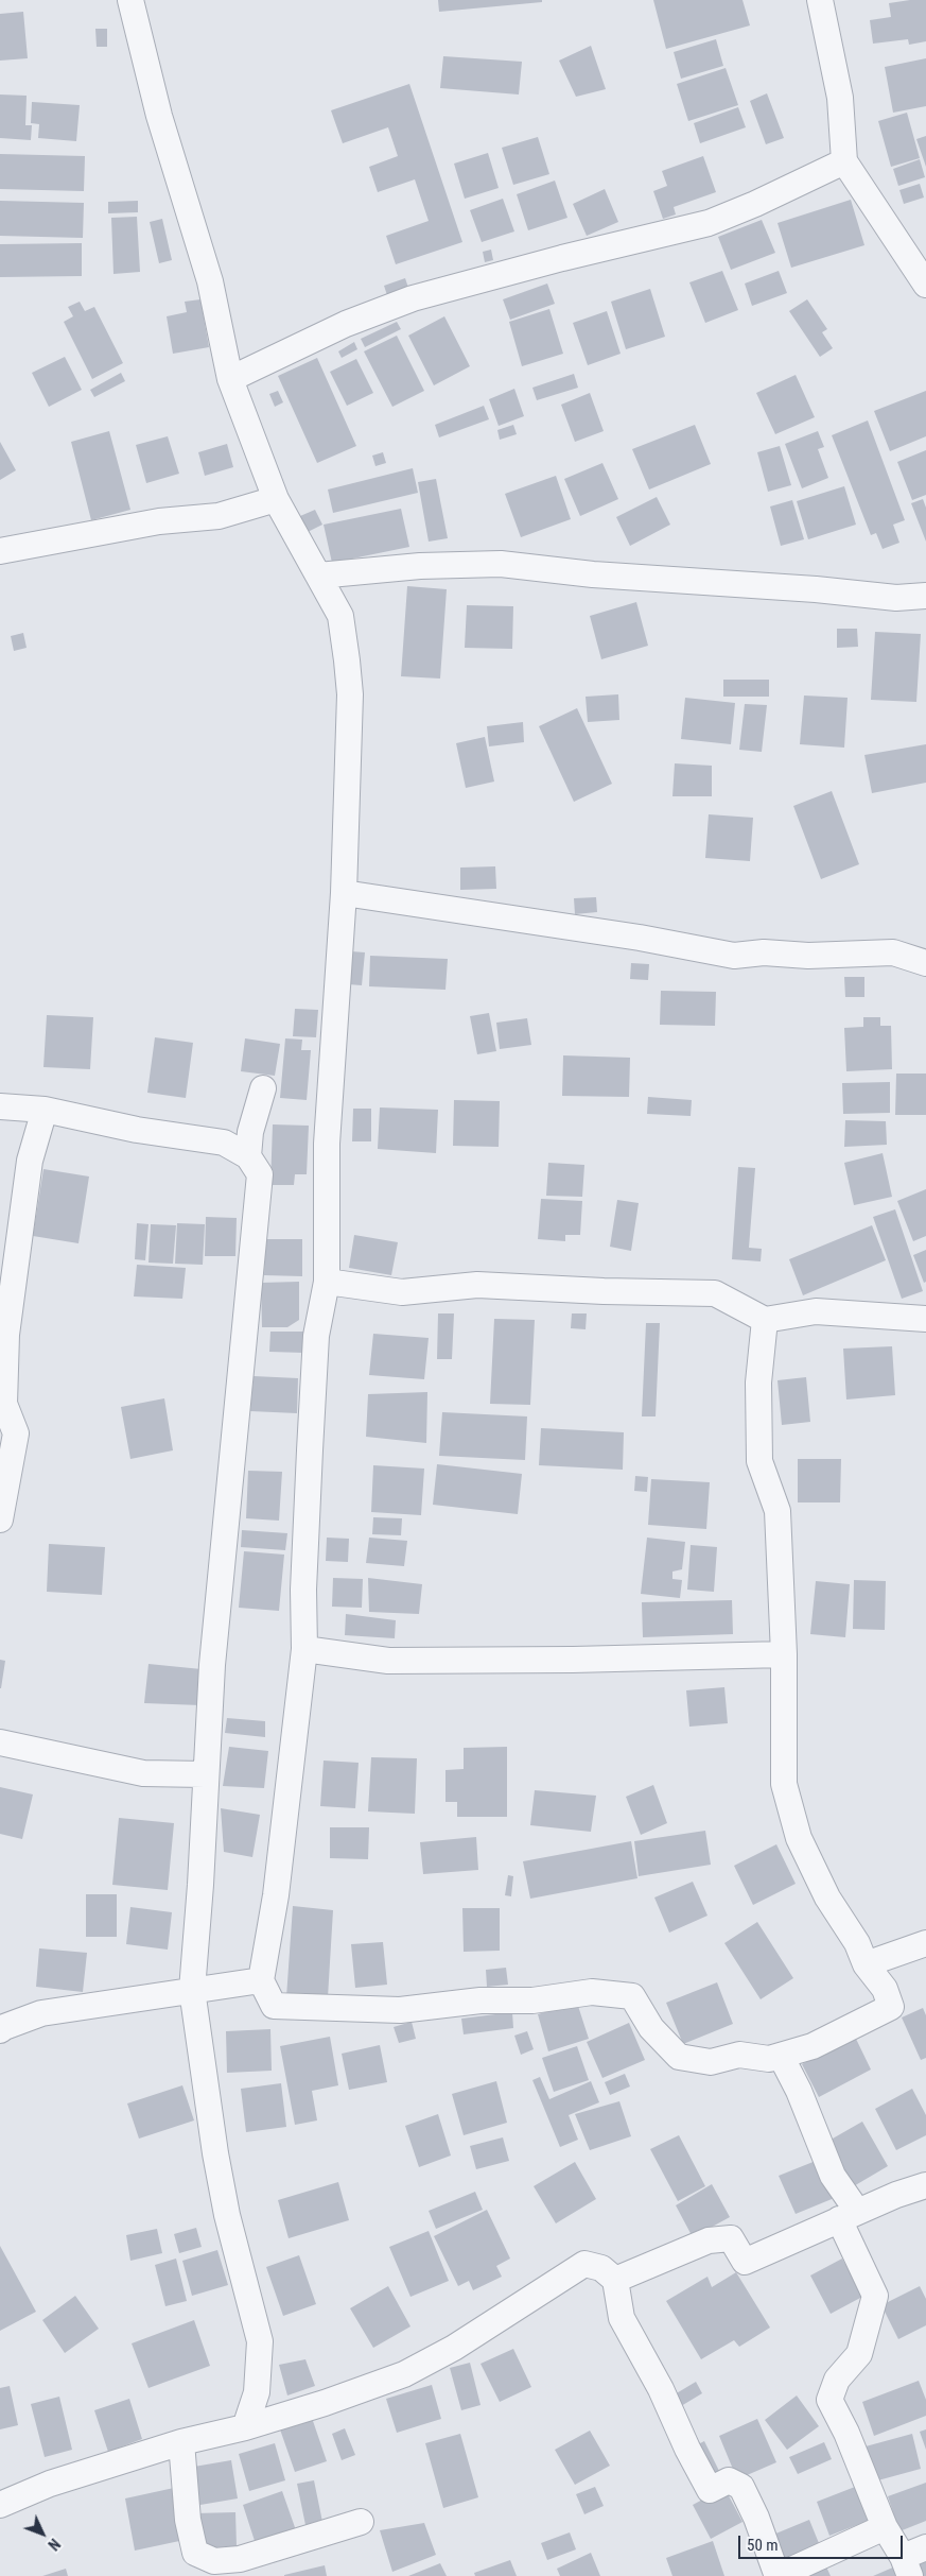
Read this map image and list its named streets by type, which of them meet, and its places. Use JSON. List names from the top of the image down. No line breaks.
{"scale_bar":"50 m","north":"bottom right"}
